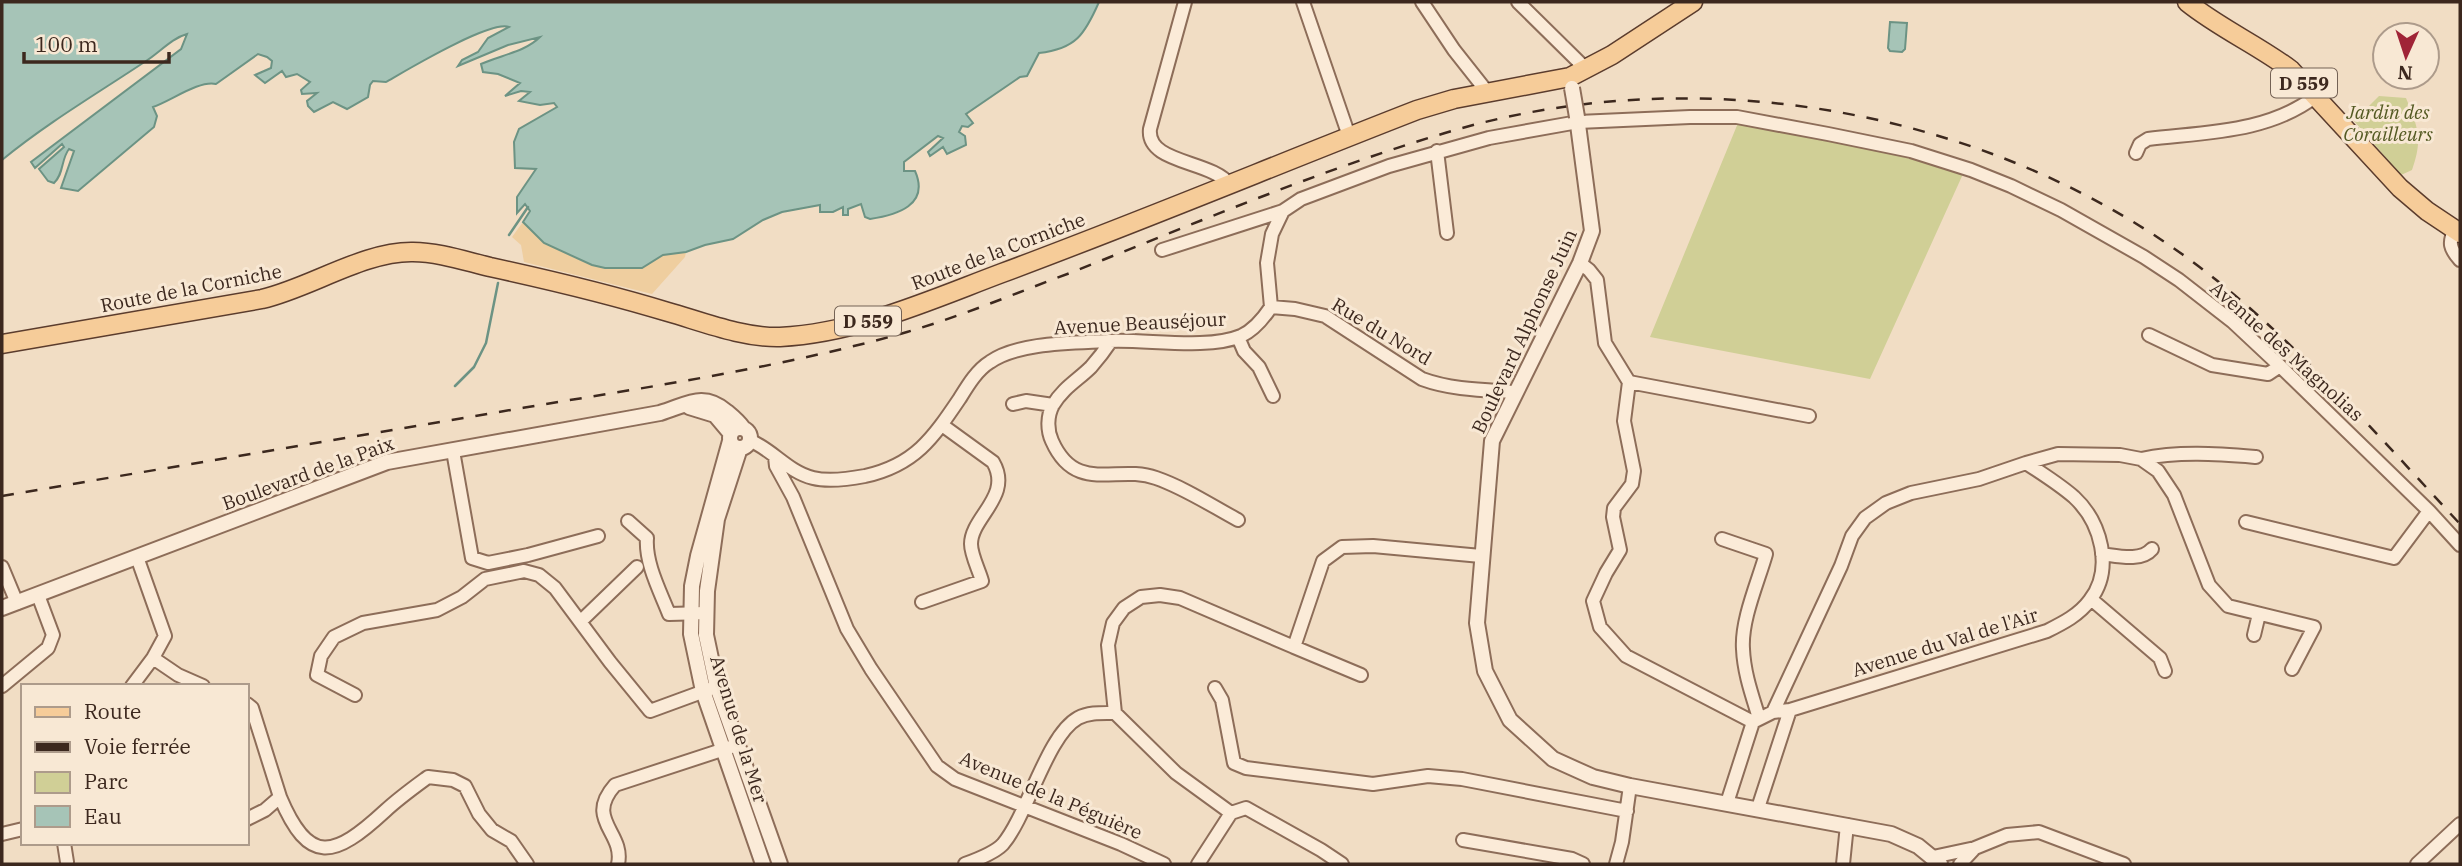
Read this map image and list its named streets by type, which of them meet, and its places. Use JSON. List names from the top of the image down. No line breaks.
{"streets":{"main road":["D 559","Route de la Corniche"],"street":["Avenue Beauséjour","Rue du Nord","Boulevard Alphonse Juin","Avenue des Magnolias","Boulevard de la Paix","Avenue du Val de l'Air","Avenue de la Mer","Avenue de la Péguière"]},"crossings":[["Route de la Corniche","Boulevard Alphonse Juin"],["Avenue Beauséjour","Rue du Nord"],["Avenue Beauséjour","Avenue de la Péguière"],["Rue du Nord","Boulevard Alphonse Juin"],["Boulevard Alphonse Juin","Avenue des Magnolias"],["Boulevard de la Paix","Avenue de la Mer"]],"parks":["Jardin des Corailleurs"],"legend":["Route","Voie ferrée","Parc","Eau"],"scale_bar":"100 m","north":"bottom"}
